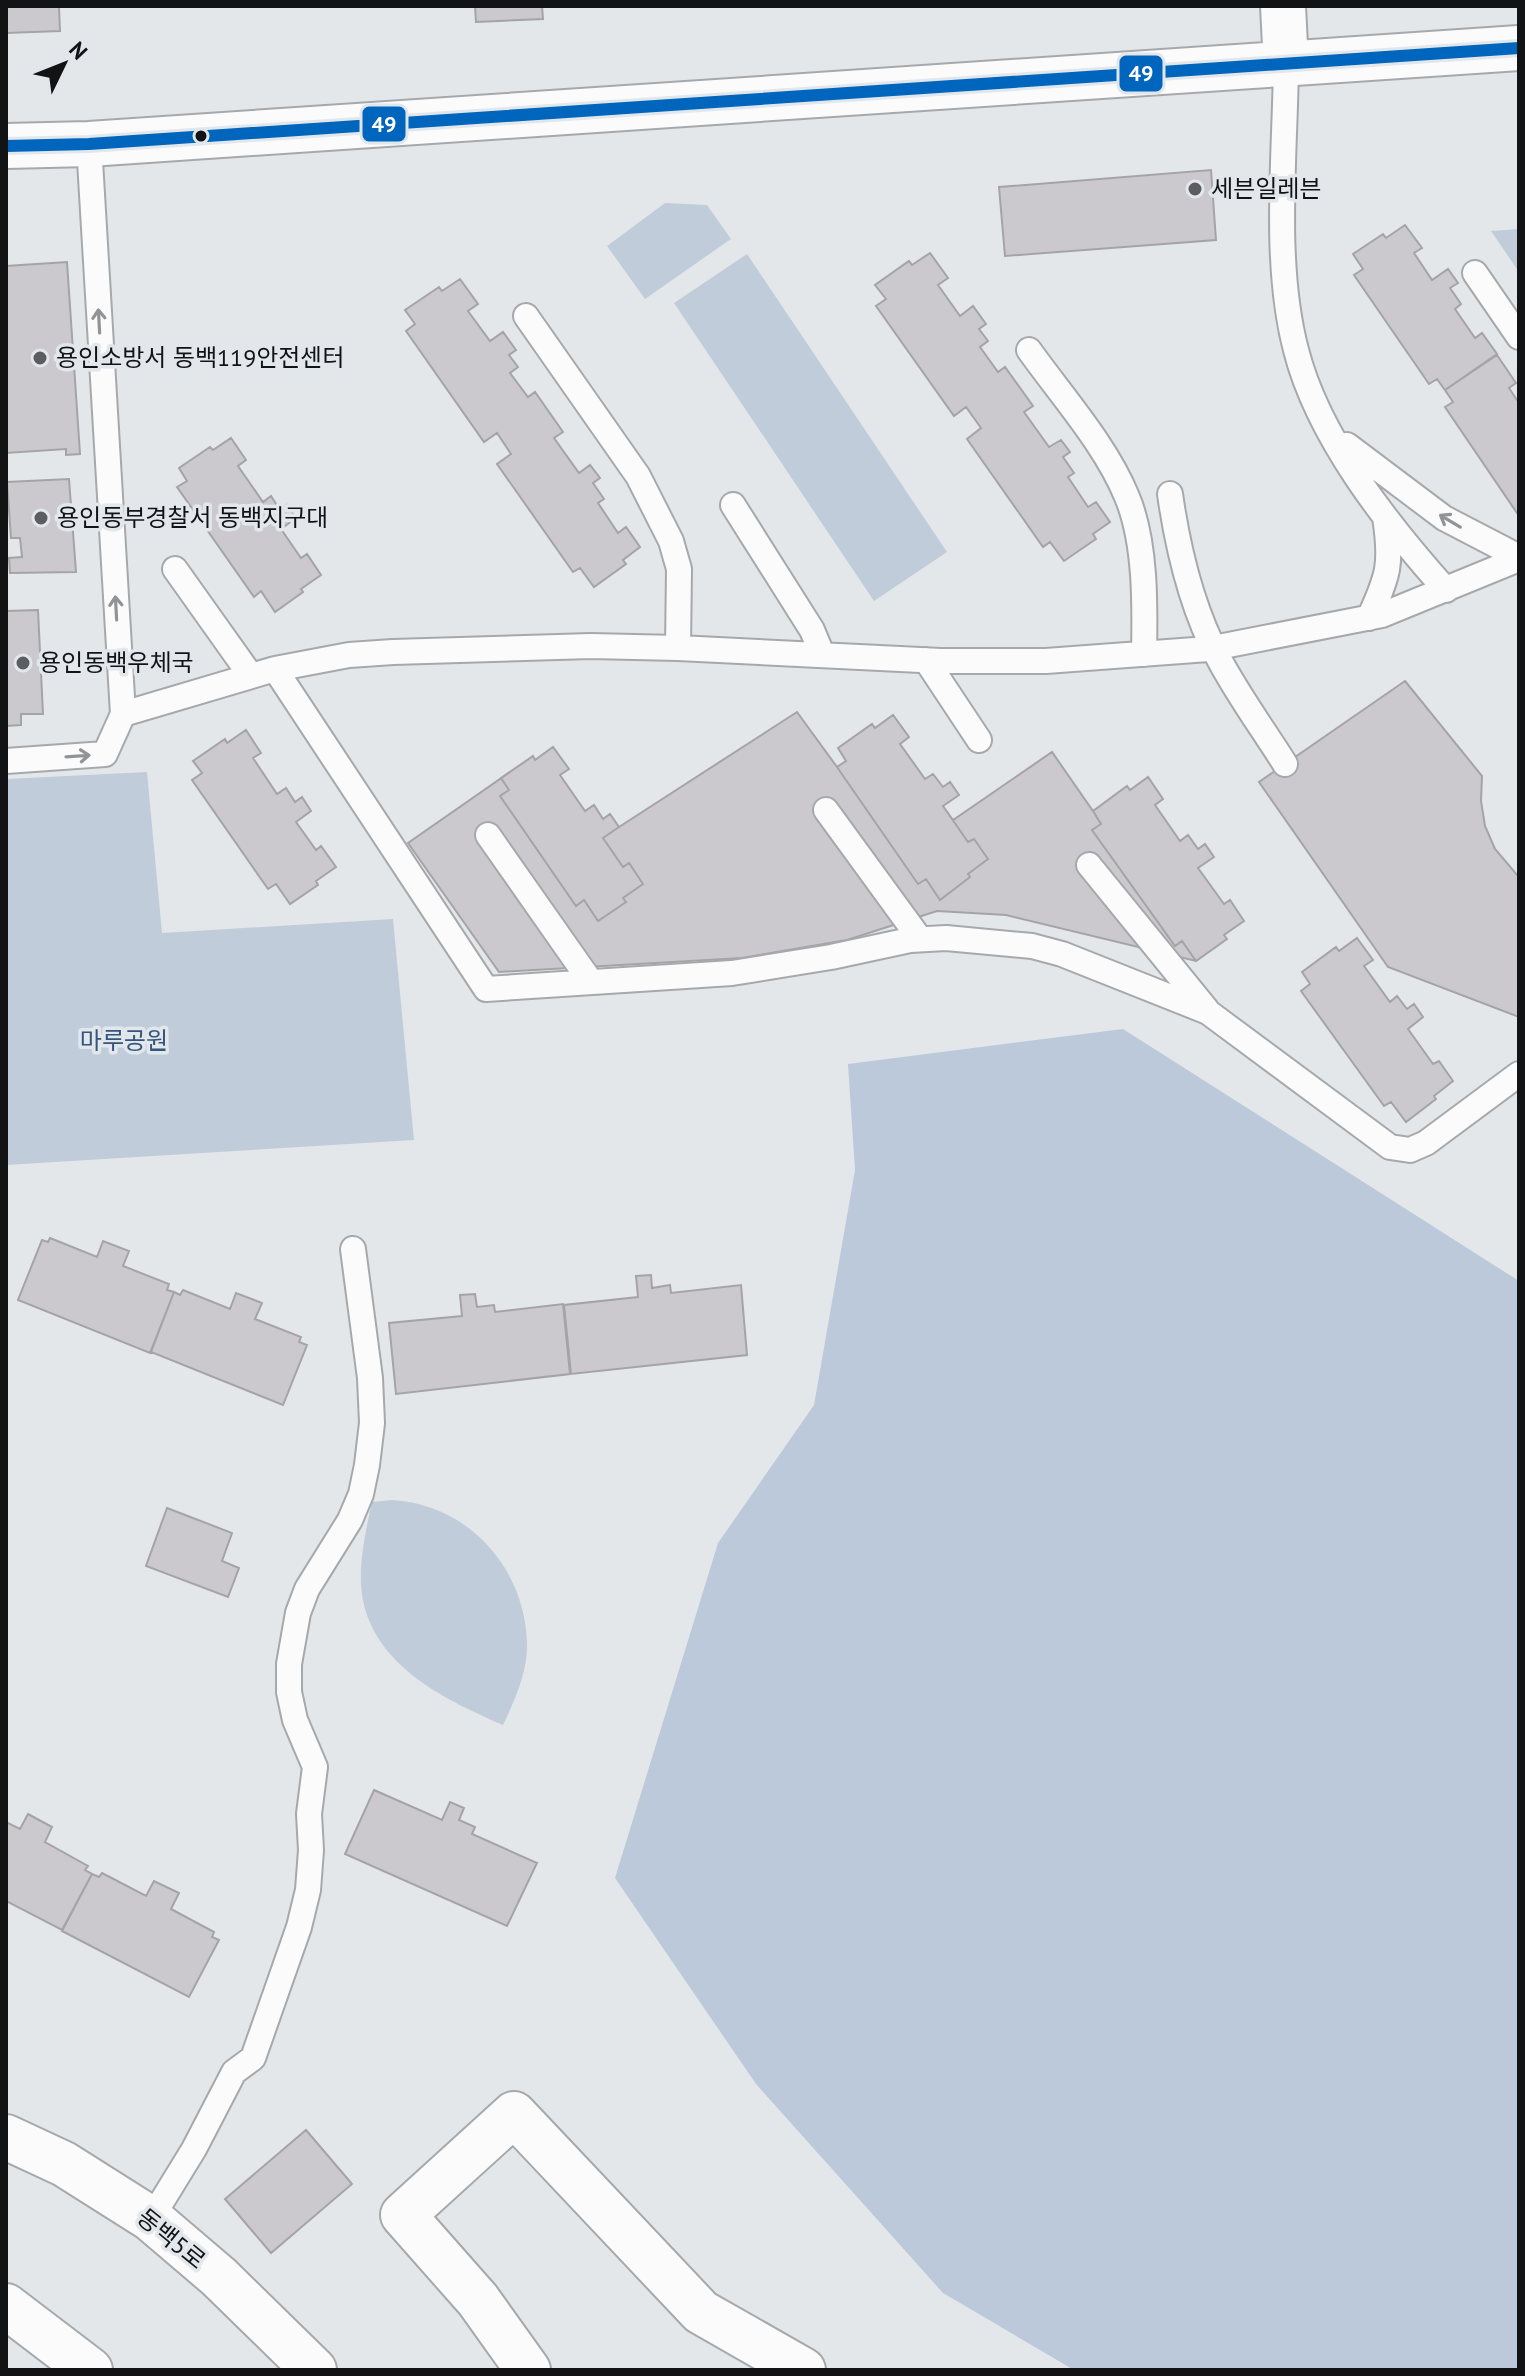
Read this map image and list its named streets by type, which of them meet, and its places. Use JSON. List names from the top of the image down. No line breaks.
{"streets":{"street":["동백5로"]},"parks":["마루공원"],"places":["세븐일레븐","용인소방서 동백119안전센터","용인동부경찰서 동백지구대","용인동백우체국"],"lines":["transit line 49"],"north":"top right"}
